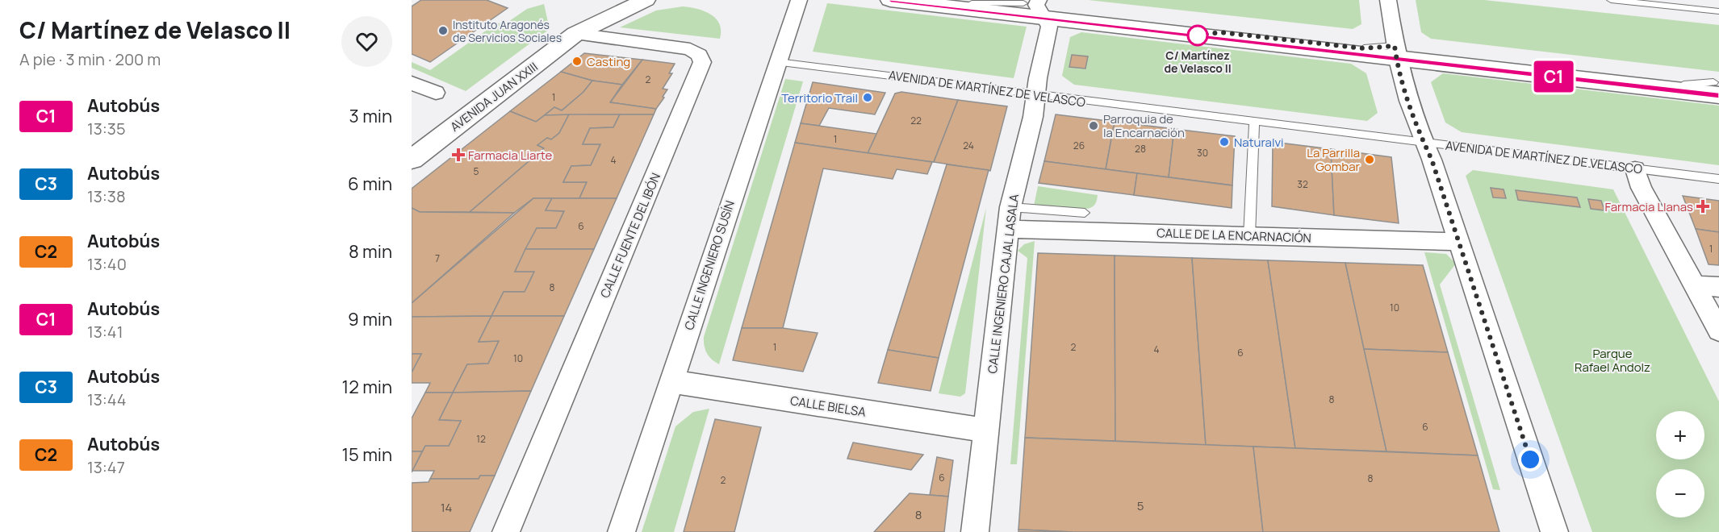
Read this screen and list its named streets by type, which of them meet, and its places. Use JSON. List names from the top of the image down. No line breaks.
{"streets":{"highway":["AVENIDA JUAN XXIII"],"street":["CALLE FUENTE DEL IBÓN","CALLE DE LA ENCARNACIÓN","CALLE INGENIERO SUSÍN","CALLE INGENIERO CAJAL LASALA","CALLE BIELSA"],"lane":["AVENIDA DE MARTÍNEZ DE VELASCO"]},"crossings":[["AVENIDA DE MARTÍNEZ DE VELASCO","CALLE INGENIERO SUSÍN"],["AVENIDA DE MARTÍNEZ DE VELASCO","CALLE INGENIERO CAJAL LASALA"],["AVENIDA JUAN XXIII","CALLE FUENTE DEL IBÓN"],["CALLE DE LA ENCARNACIÓN","CALLE INGENIERO CAJAL LASALA"],["CALLE INGENIERO SUSÍN","CALLE BIELSA"],["CALLE INGENIERO CAJAL LASALA","CALLE BIELSA"]],"parks":["Parque Rafael Andolz"],"places":{"other":["Instituto Aragonés de Servicios Sociales","C/ Martínez de Velasco II","Casting","Territorio Trail","Parroquia de la Encarnación","Naturalvi","La Parrilla Gombar"],"health":["Farmacia Liarte","Farmacia Llanas"]},"lines":["bus line C1"],"house_numbers":["2","1","22","1","24","26","28","30","4","5","32","6","1","7","8","10","1","2","4","6","10","8","6","12","6","8","2","5","14","8"],"page":{"heading":["C/ Martínez de Velasco II","A pie · 3 min · 200 m"],"on_map":"C1","list":[{"mark":"C1","name":"Autobús","note":"13:35","value":"3 min"},{"mark":"C3","name":"Autobús","note":"13:38","value":"6 min"},{"mark":"C2","name":"Autobús","note":"13:40","value":"8 min"},{"mark":"C1","name":"Autobús","note":"13:41","value":"9 min"},{"mark":"C3","name":"Autobús","note":"13:44","value":"12 min"},{"mark":"C2","name":"Autobús","note":"13:47","value":"15 min"}],"map_buttons":["+","−"]}}
